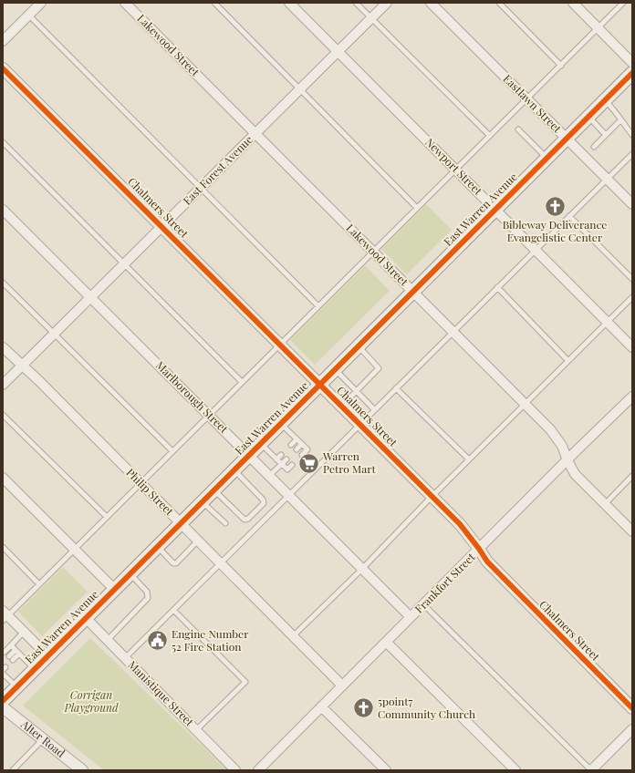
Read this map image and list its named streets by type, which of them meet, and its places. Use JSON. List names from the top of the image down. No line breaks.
{"streets":{"main road":["East Warren Avenue"],"street":["Lakewood Street","Eastlawn Street","Newport Street","East Forest Avenue","Chalmers Street","Marlborough Street","Philip Street","Frankfort Street","Manistique Street","Alter Road"]},"crossings":[["Lakewood Street","East Forest Avenue"],["Lakewood Street","East Warren Avenue"],["Lakewood Street","Frankfort Street"],["Eastlawn Street","East Warren Avenue"],["Newport Street","East Forest Avenue"],["Newport Street","East Warren Avenue"],["East Forest Avenue","Chalmers Street"],["East Forest Avenue","Marlborough Street"],["East Forest Avenue","Philip Street"],["Chalmers Street","East Warren Avenue"],["Chalmers Street","Frankfort Street"],["East Warren Avenue","Marlborough Street"],["East Warren Avenue","Philip Street"],["East Warren Avenue","Manistique Street"],["Marlborough Street","Frankfort Street"],["Philip Street","Frankfort Street"]],"parks":["Corrigan Playground"],"places":{"church":["Bibleway Deliverance Evangelistic Center","5point7 Community Church"],"supermarket":["Warren Petro Mart"],"public building":["Engine Number 52 Fire Station"]}}
